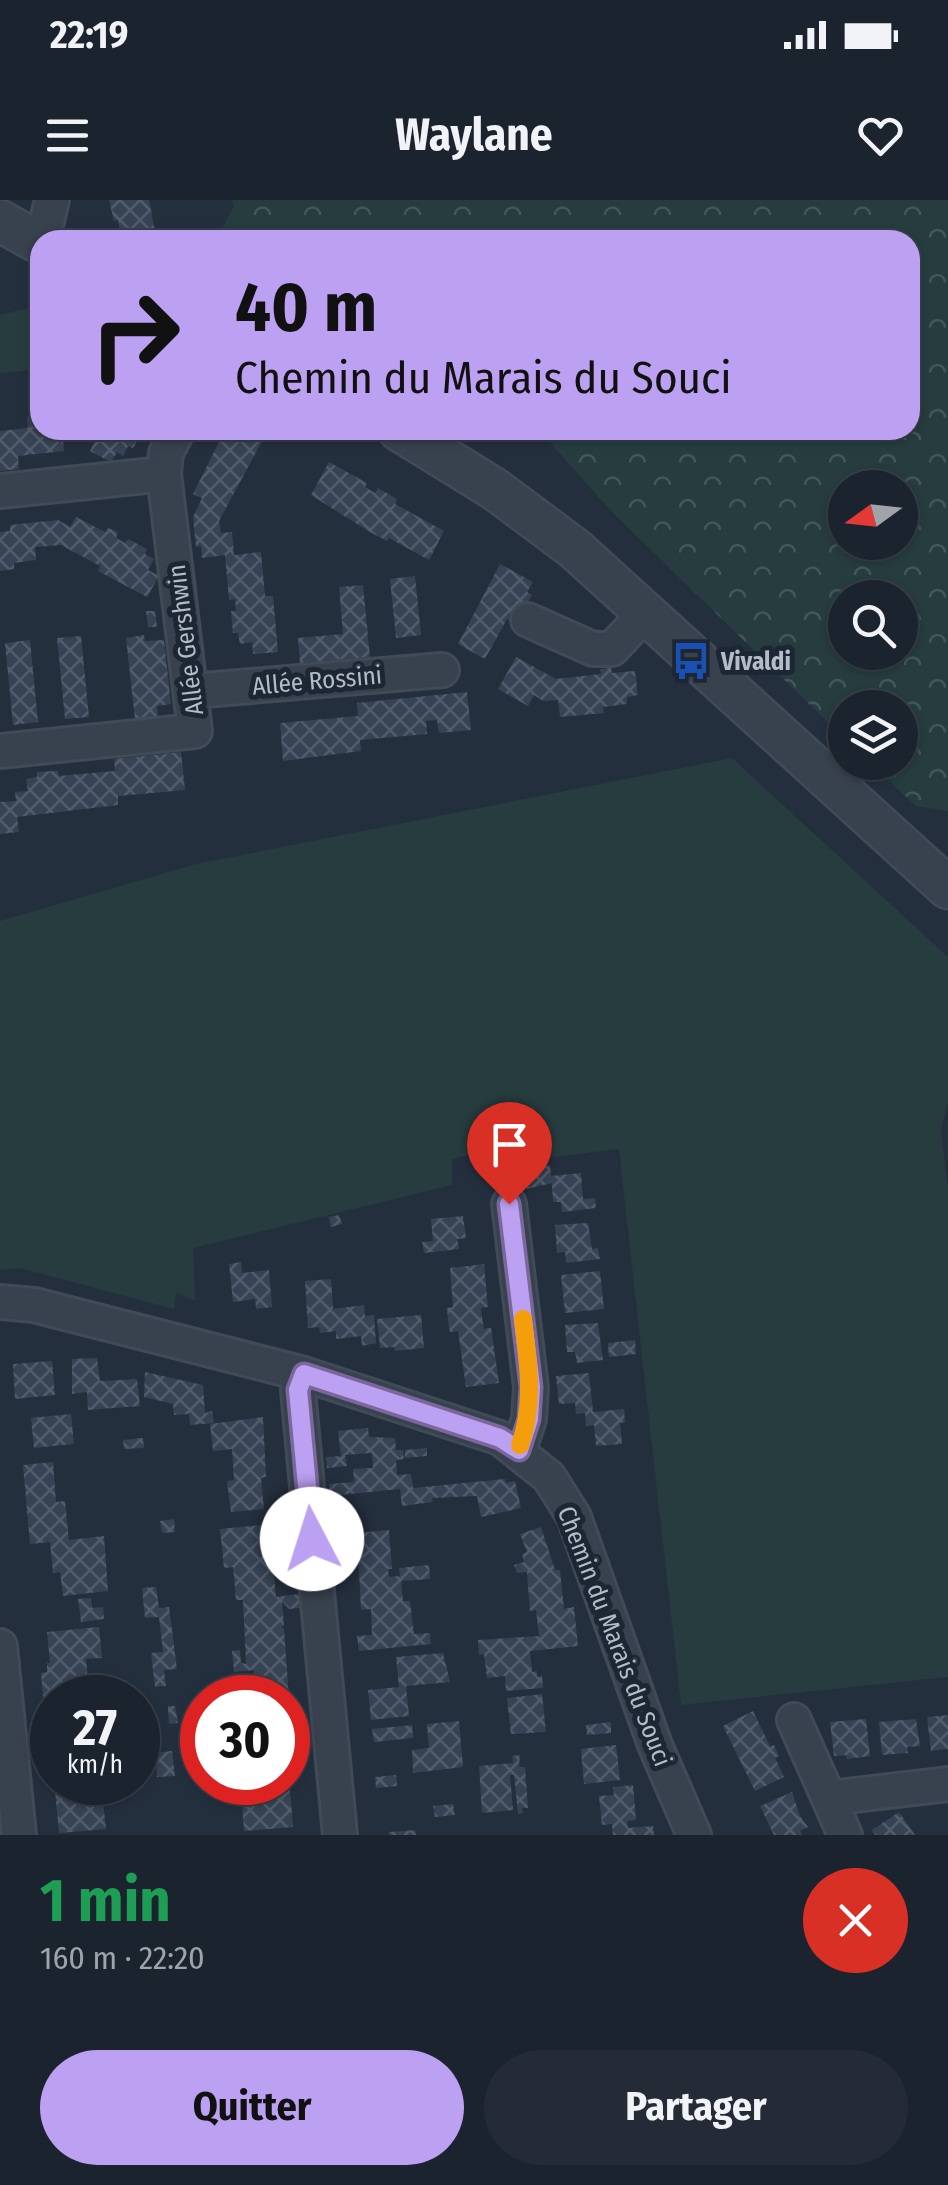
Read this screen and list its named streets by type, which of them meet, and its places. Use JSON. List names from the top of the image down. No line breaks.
{"streets":{"street":["Allée Gershwin","Allée Rossini","Chemin du Marais du Souci"]},"crossings":[["Allée Gershwin","Allée Rossini"]],"places":{"bus stop":["Vivaldi"]},"north":"left","page":{"status":"22:19","header":"Waylane","turn":["40 m","Chemin du Marais du Souci"],"speed":"27 km/h","limit":"30","heading":["1 min","160 m · 22:20"],"buttons":["Quitter","Partager"]}}
